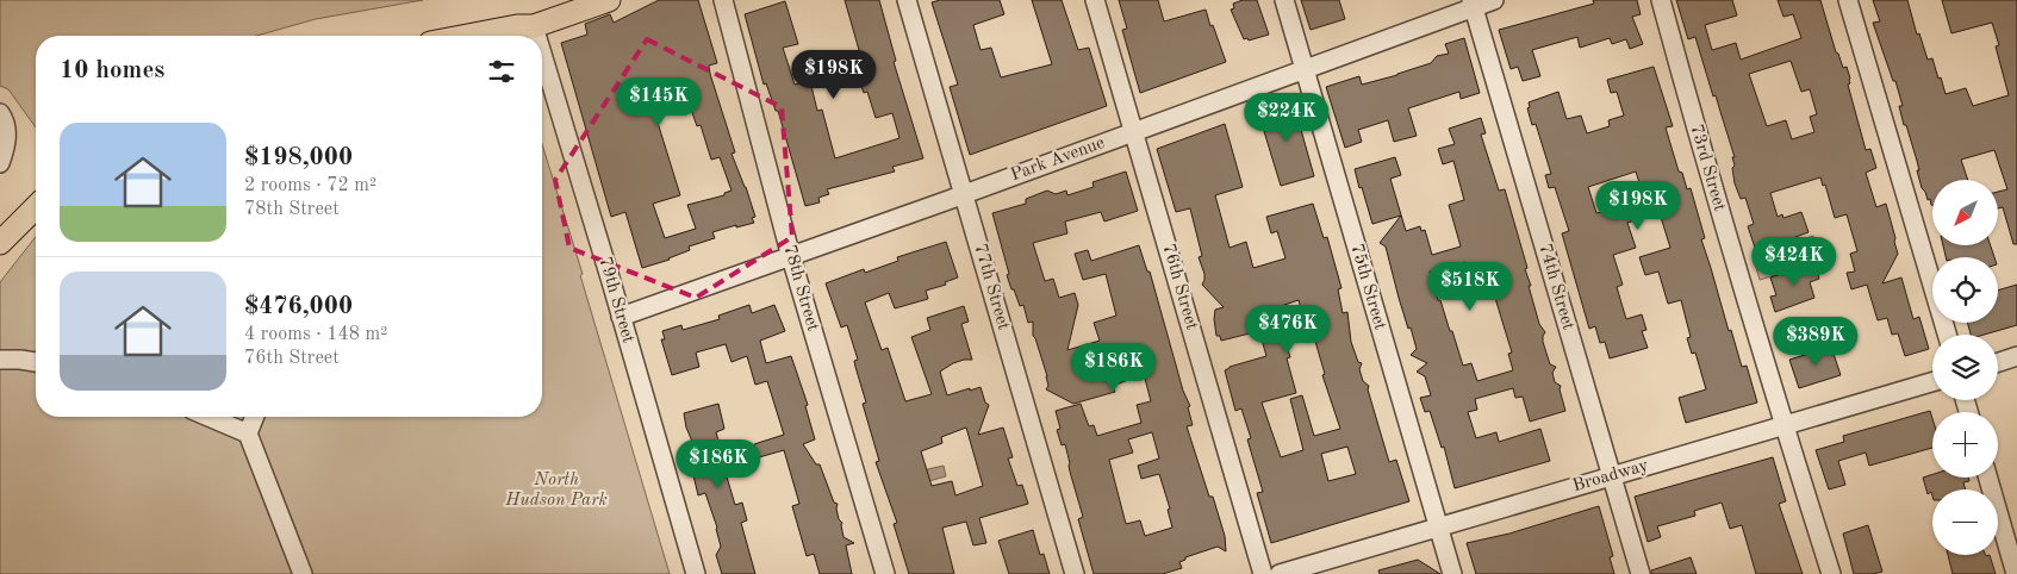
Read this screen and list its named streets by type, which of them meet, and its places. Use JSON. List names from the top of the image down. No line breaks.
{"streets":{"street":["Park Avenue","73rd Street","77th Street","76th Street","75th Street","74th Street","78th Street","79th Street","Broadway"]},"crossings":[["Park Avenue","77th Street"],["Park Avenue","76th Street"],["Park Avenue","75th Street"],["Park Avenue","74th Street"],["Park Avenue","78th Street"],["Park Avenue","79th Street"],["73rd Street","Broadway"],["75th Street","Broadway"],["74th Street","Broadway"]],"parks":["North Hudson Park"],"north":"bottom left","page":{"heading":"10 homes","price":["$198K","$145K","$224K","$198K","$424K","$518K","$476K","$389K","$186K","$186K"],"list":[{"name":"$198,000","note":"2 rooms · 72 m² · 78th Street"},{"name":"$476,000","note":"4 rooms · 148 m² · 76th Street"}],"map_buttons":["+","−"]}}
